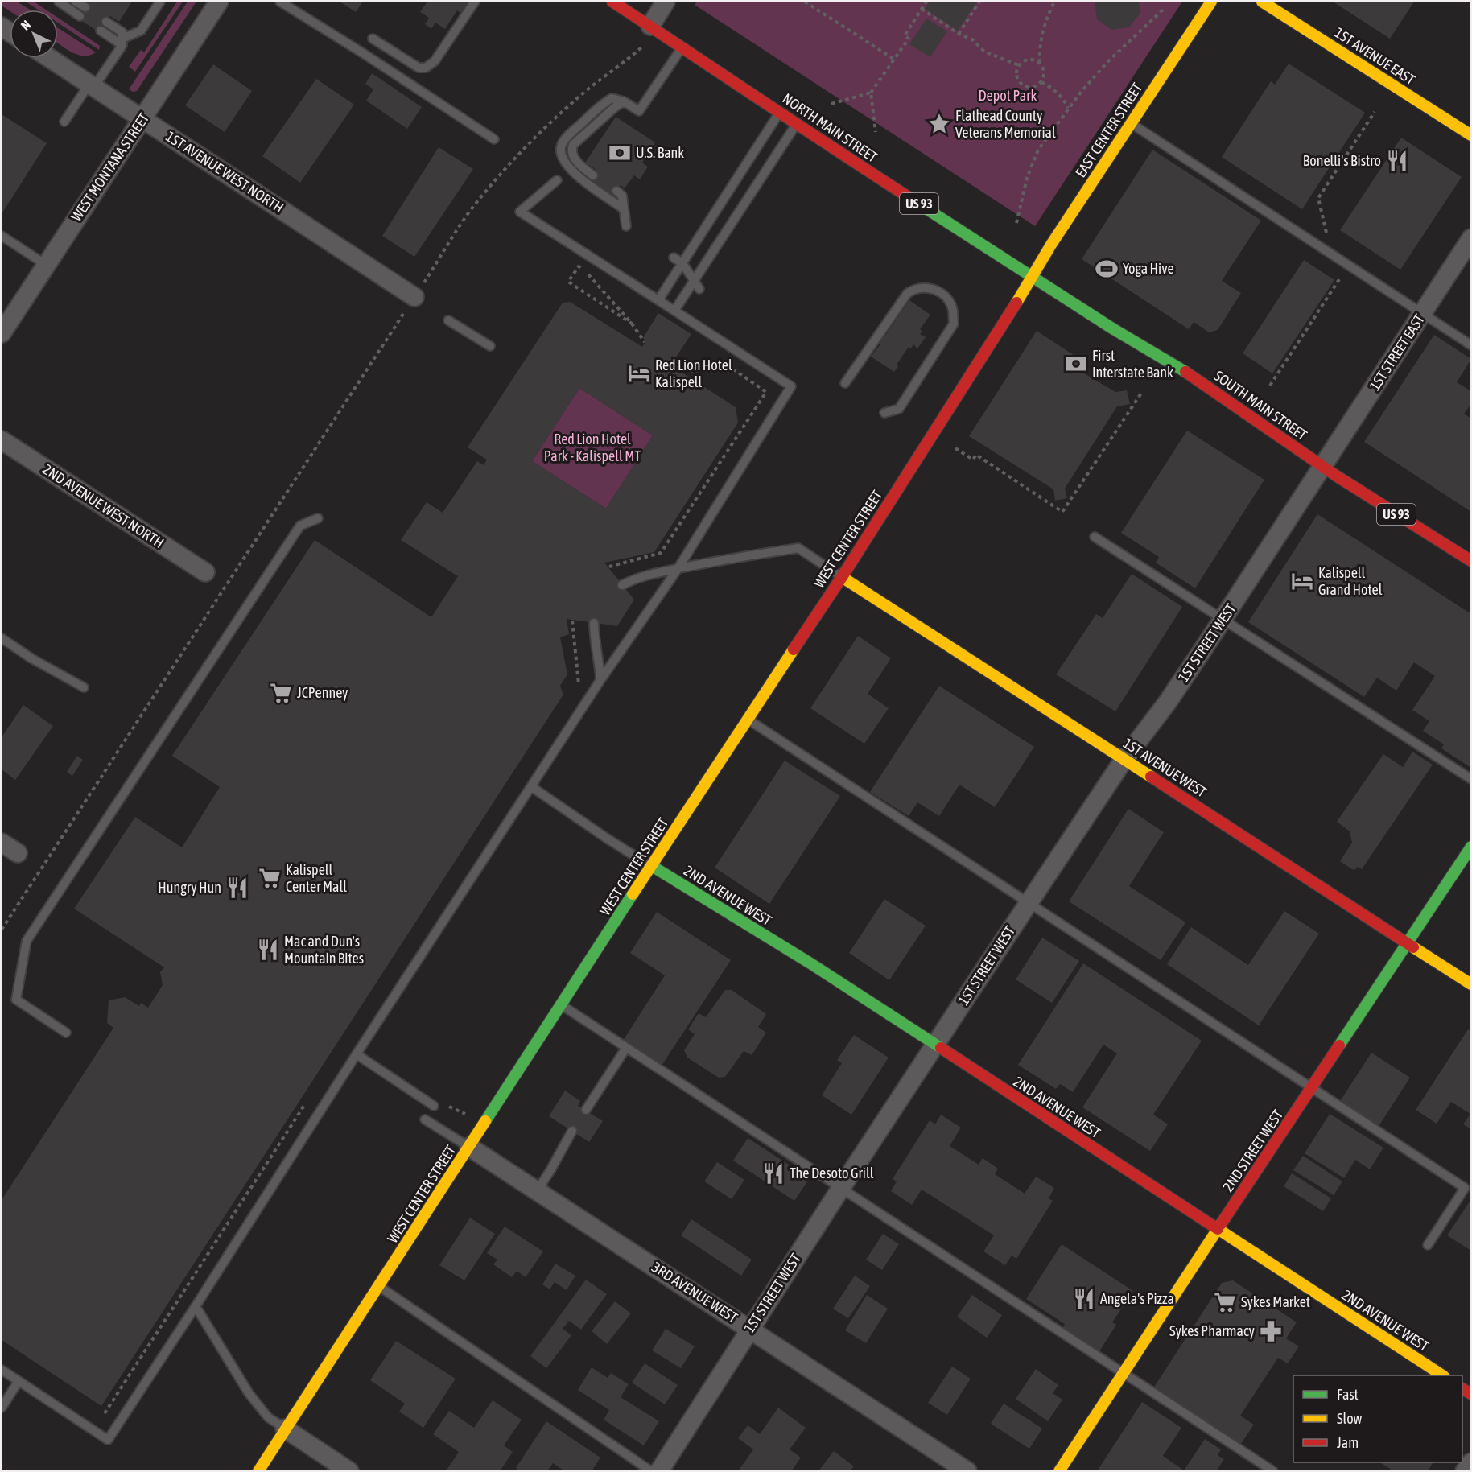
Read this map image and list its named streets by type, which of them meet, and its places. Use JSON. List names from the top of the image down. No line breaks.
{"streets":{"street":["1ST AVENUE EAST","NORTH MAIN STREET","EAST CENTER STREET","WEST MONTANA STREET","1ST AVENUE WEST NORTH","US 93","1ST STREET EAST","SOUTH MAIN STREET","2ND AVENUE WEST NORTH","WEST CENTER STREET","1ST STREET WEST","1ST AVENUE WEST","2ND AVENUE WEST","2ND STREET WEST","3RD AVENUE WEST"]},"crossings":[["NORTH MAIN STREET","EAST CENTER STREET"],["NORTH MAIN STREET","SOUTH MAIN STREET"],["NORTH MAIN STREET","WEST CENTER STREET"],["EAST CENTER STREET","SOUTH MAIN STREET"],["EAST CENTER STREET","WEST CENTER STREET"],["WEST MONTANA STREET","1ST AVENUE WEST NORTH"],["1ST STREET EAST","SOUTH MAIN STREET"],["1ST STREET EAST","1ST STREET WEST"],["SOUTH MAIN STREET","WEST CENTER STREET"],["SOUTH MAIN STREET","1ST STREET WEST"],["WEST CENTER STREET","1ST AVENUE WEST"],["WEST CENTER STREET","2ND AVENUE WEST"],["WEST CENTER STREET","3RD AVENUE WEST"],["1ST STREET WEST","1ST AVENUE WEST"],["1ST STREET WEST","2ND AVENUE WEST"],["1ST STREET WEST","3RD AVENUE WEST"],["1ST AVENUE WEST","2ND STREET WEST"],["2ND AVENUE WEST","2ND STREET WEST"]],"parks":["Depot Park","Red Lion Hotel Park - Kalispell MT"],"places":{"place":["Flathead County Veterans Memorial"],"bank":["U.S. Bank","First Interstate Bank"],"restaurant":["Bonelli's Bistro","Hungry Hun","Mac and Dun's Mountain Bites","The Desoto Grill","Angela's Pizza"],"sports":["Yoga Hive"],"hotel":["Red Lion Hotel Kalispell","Kalispell Grand Hotel"],"supermarket":["JCPenney","Kalispell Center Mall","Sykes Market"],"pharmacy":["Sykes Pharmacy"]},"legend":["Fast","Slow","Jam"],"north":"top left"}
